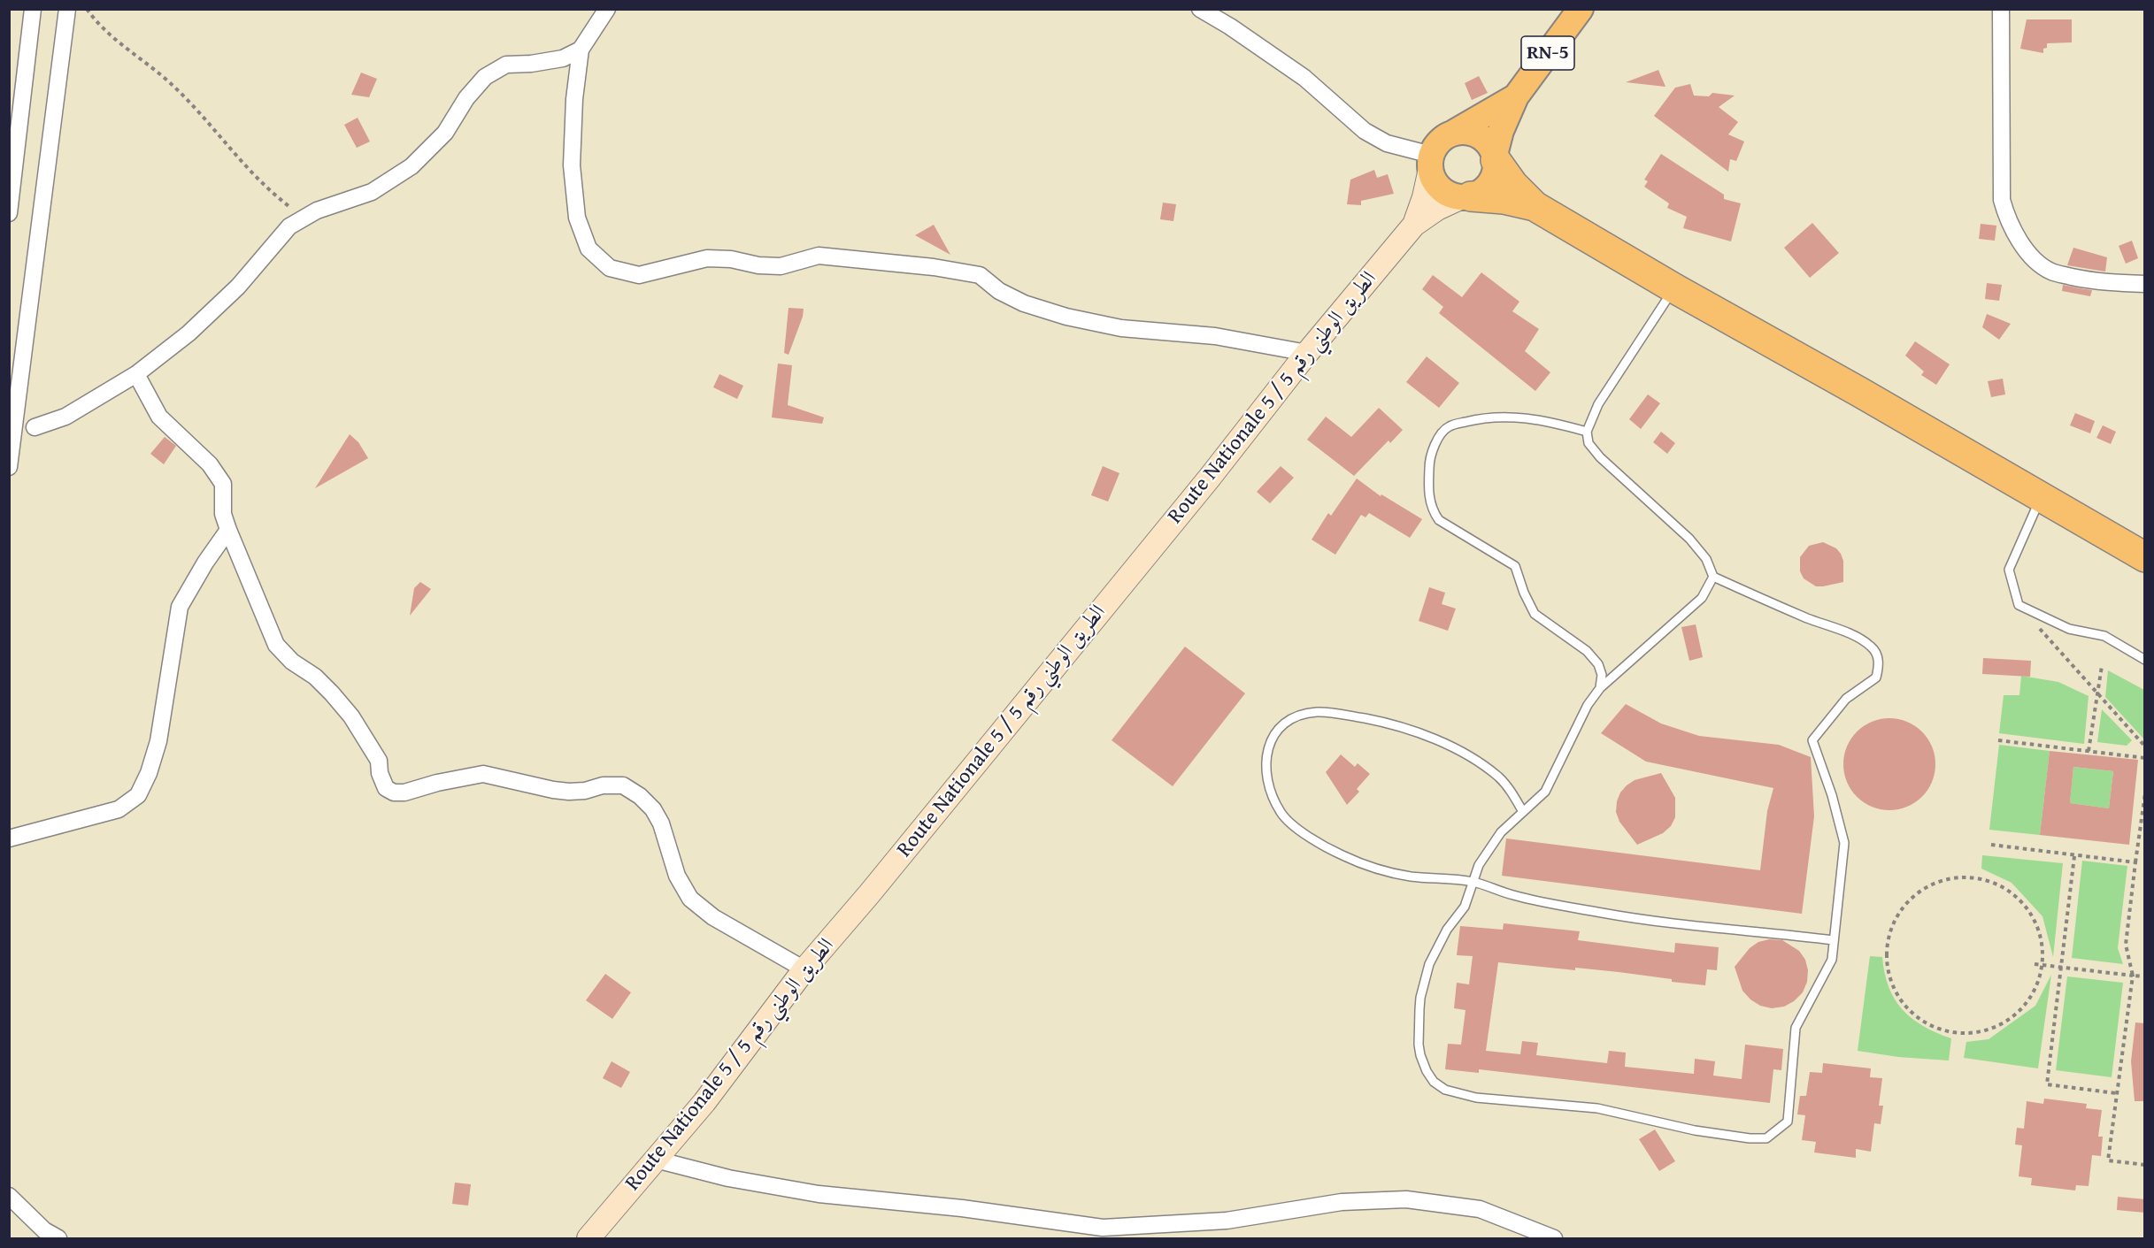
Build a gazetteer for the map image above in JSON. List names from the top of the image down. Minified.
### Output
{"streets":{"main road":["RN-5","Route Nationale 5 / الطريق الوطني رقم 5"]}}
